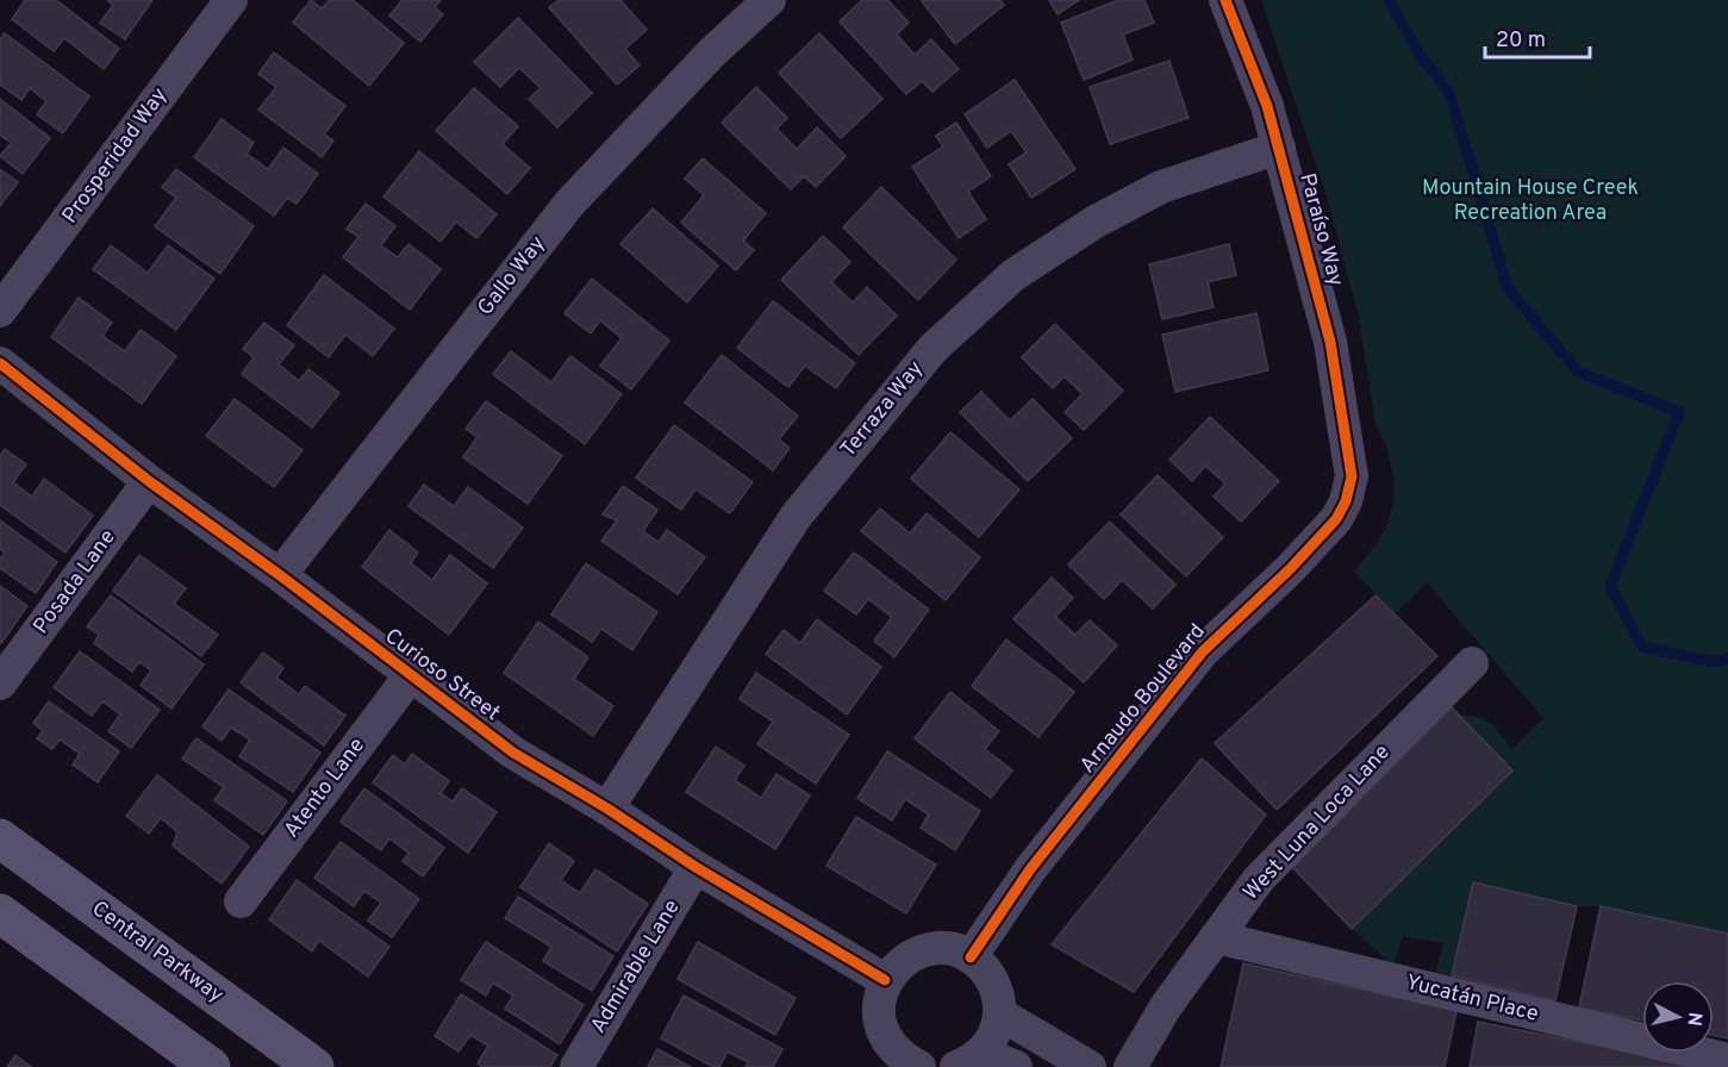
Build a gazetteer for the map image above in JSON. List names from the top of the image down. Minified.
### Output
{"streets":{"main road":["Central Parkway"],"street":["Prosperidad Way","Paraíso Way","Gallo Way","Terraza Way","Posada Lane","Curioso Street","Arnaudo Boulevard","Atento Lane","West Luna Loca Lane","Admirable Lane","Yucatán Place"]},"crossings":[["Paraíso Way","Terraza Way"],["Paraíso Way","Arnaudo Boulevard"],["Gallo Way","Curioso Street"],["Terraza Way","Curioso Street"],["Posada Lane","Curioso Street"],["Curioso Street","Atento Lane"],["Curioso Street","Admirable Lane"],["West Luna Loca Lane","Yucatán Place"]],"parks":["Mountain House Creek Recreation Area"],"scale_bar":"20 m","north":"right"}
